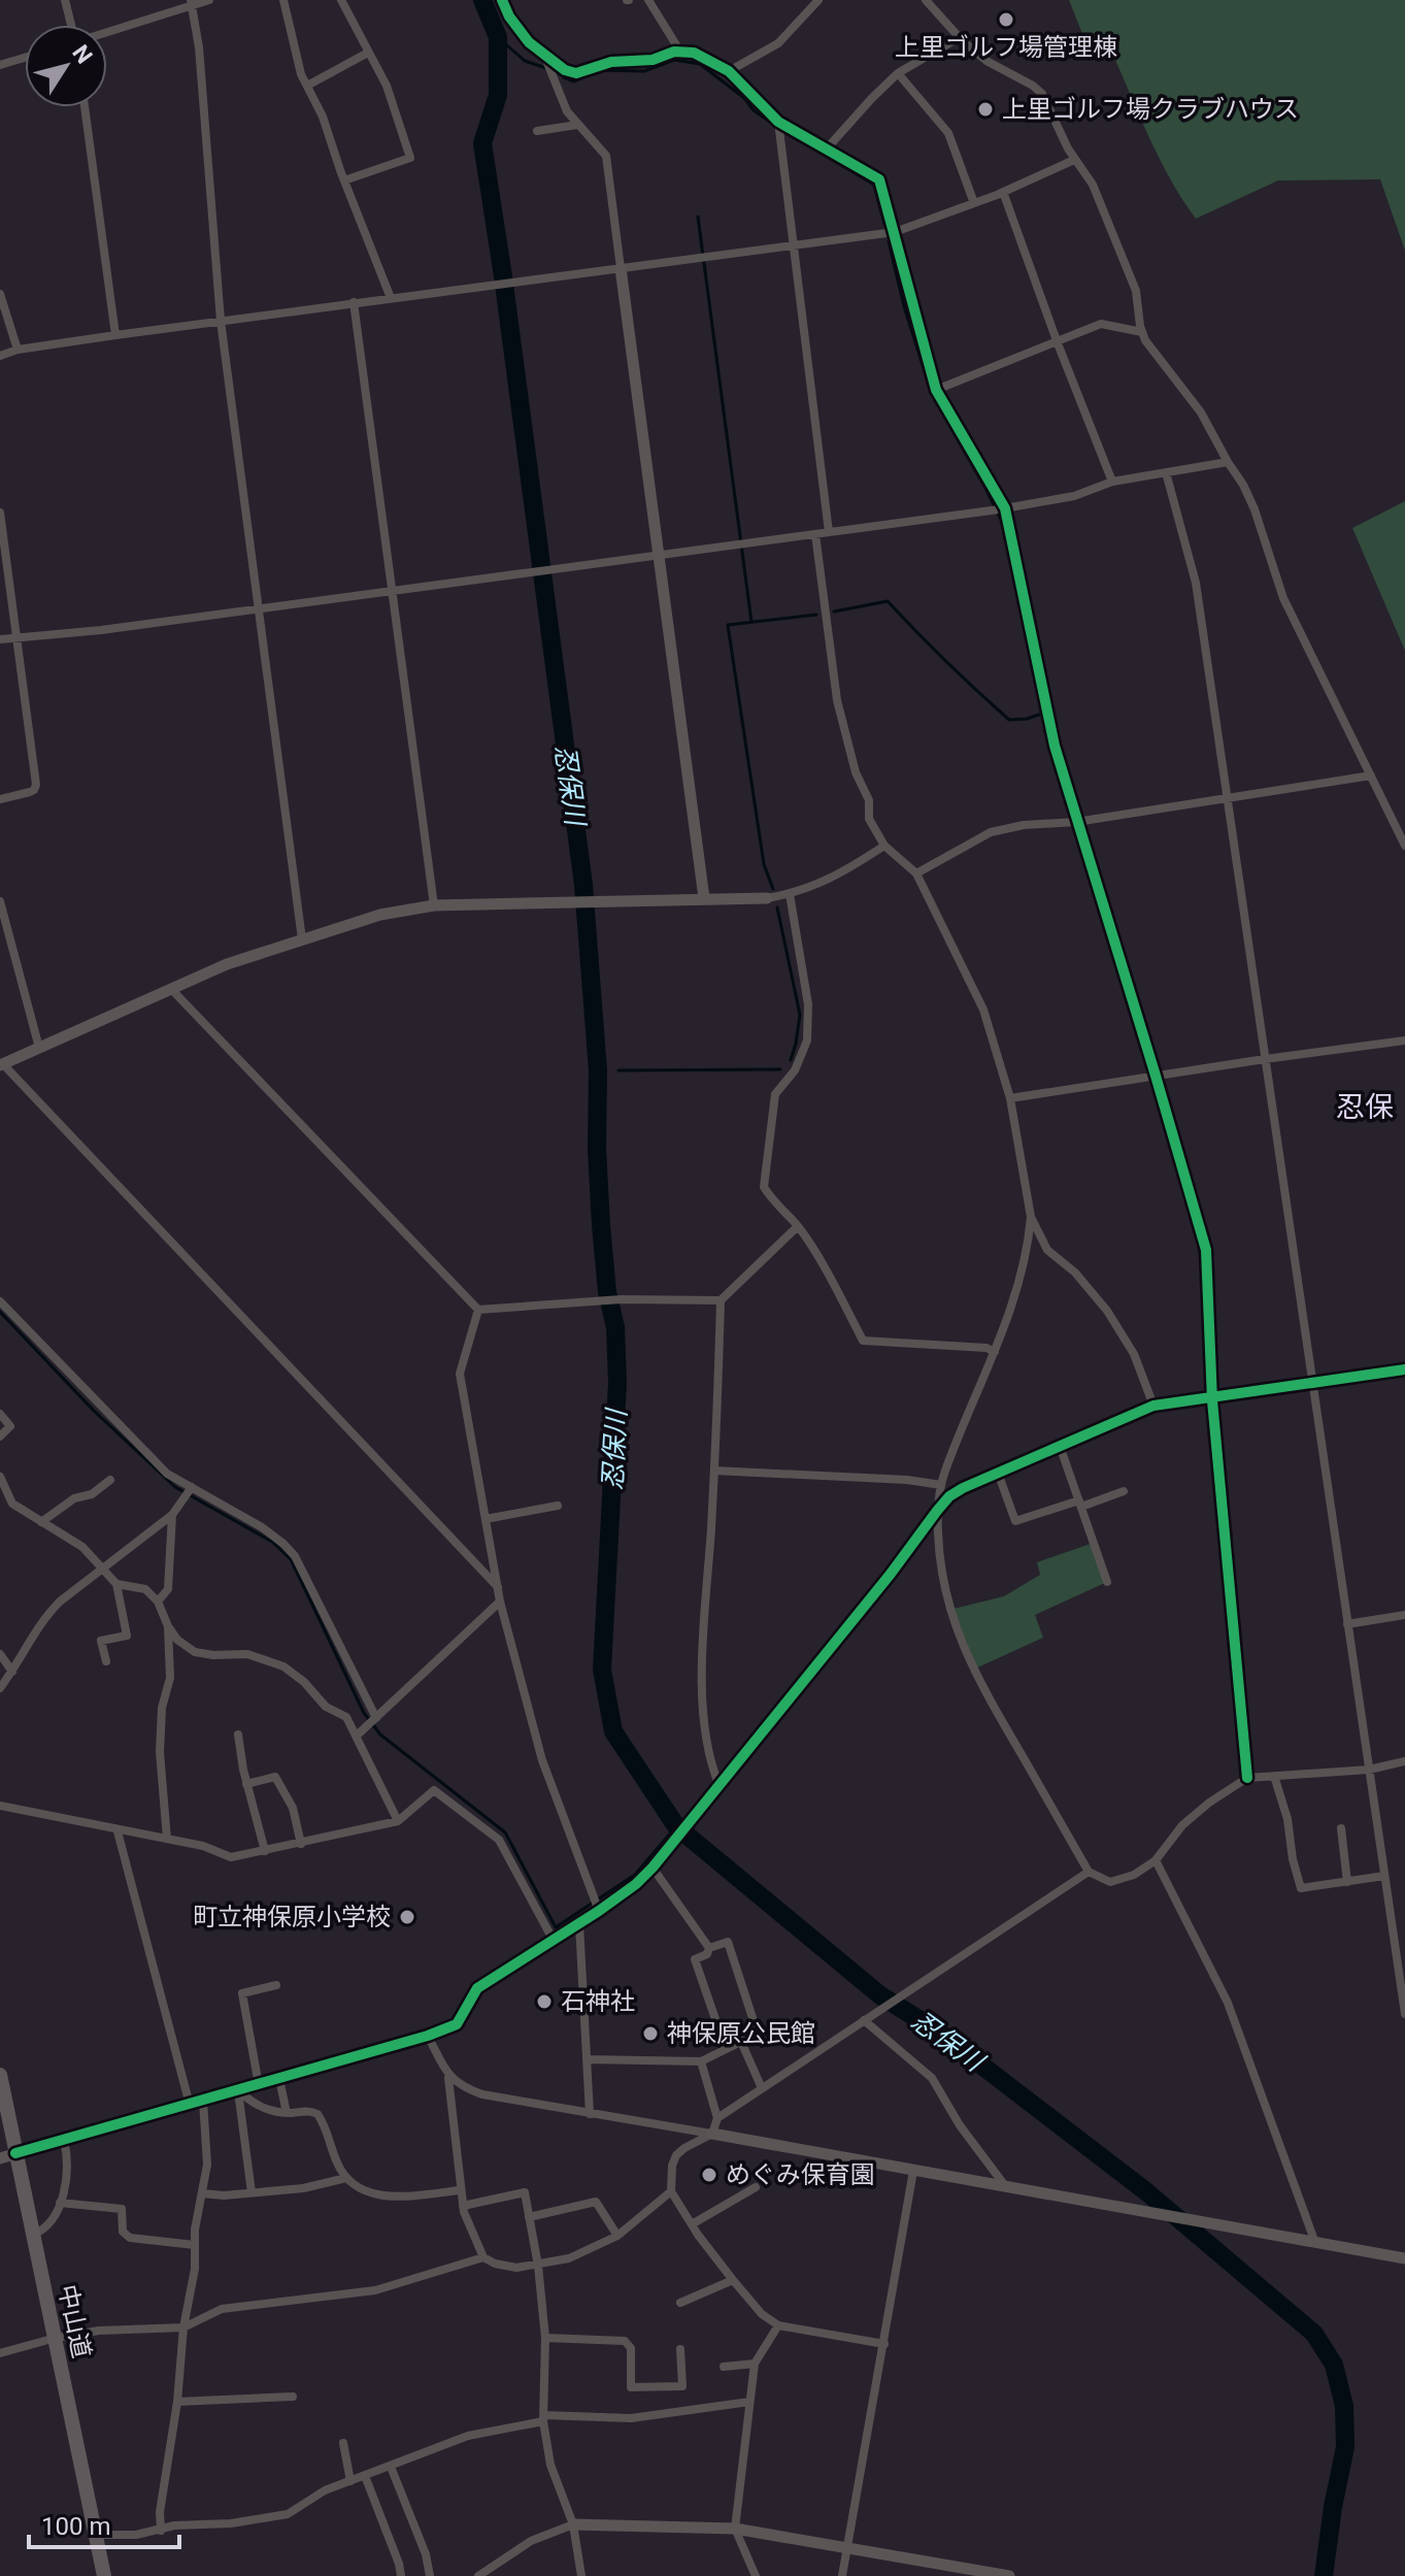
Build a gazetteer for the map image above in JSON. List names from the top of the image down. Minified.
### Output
{"streets":{"highway":["中山道"]},"districts":["忍保"],"water":["忍保川"],"places":["上里ゴルフ場管理棟","上里ゴルフ場クラブハウス","町立神保原小学校","石神社","神保原公民館","めぐみ保育園"],"scale_bar":"100 m","north":"top right"}
